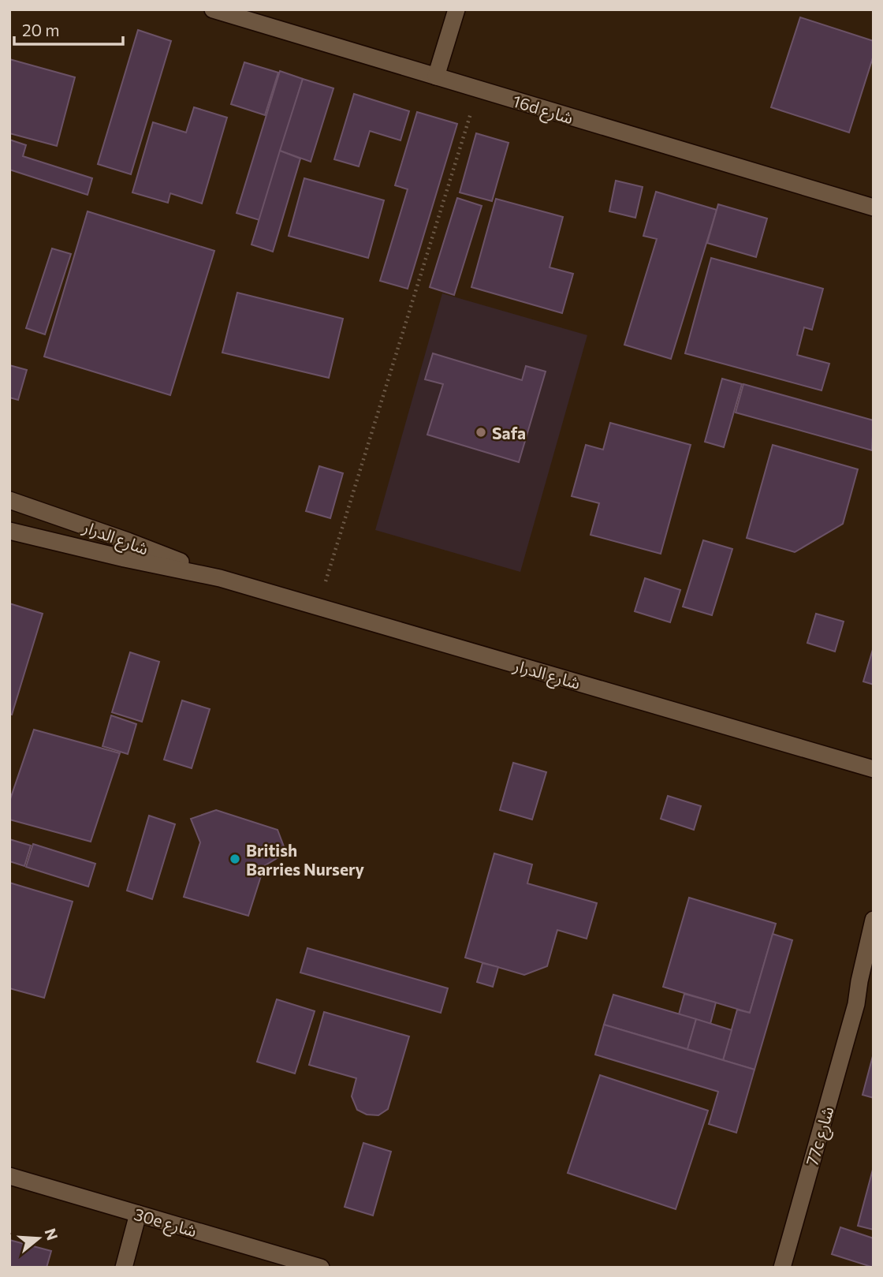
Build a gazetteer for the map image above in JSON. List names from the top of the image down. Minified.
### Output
{"streets":{"street":["16d شارع","شارع الدرار","77c شارع","30e شارع"]},"places":["Safa","British Barries Nursery"],"scale_bar":"20 m","north":"right"}
